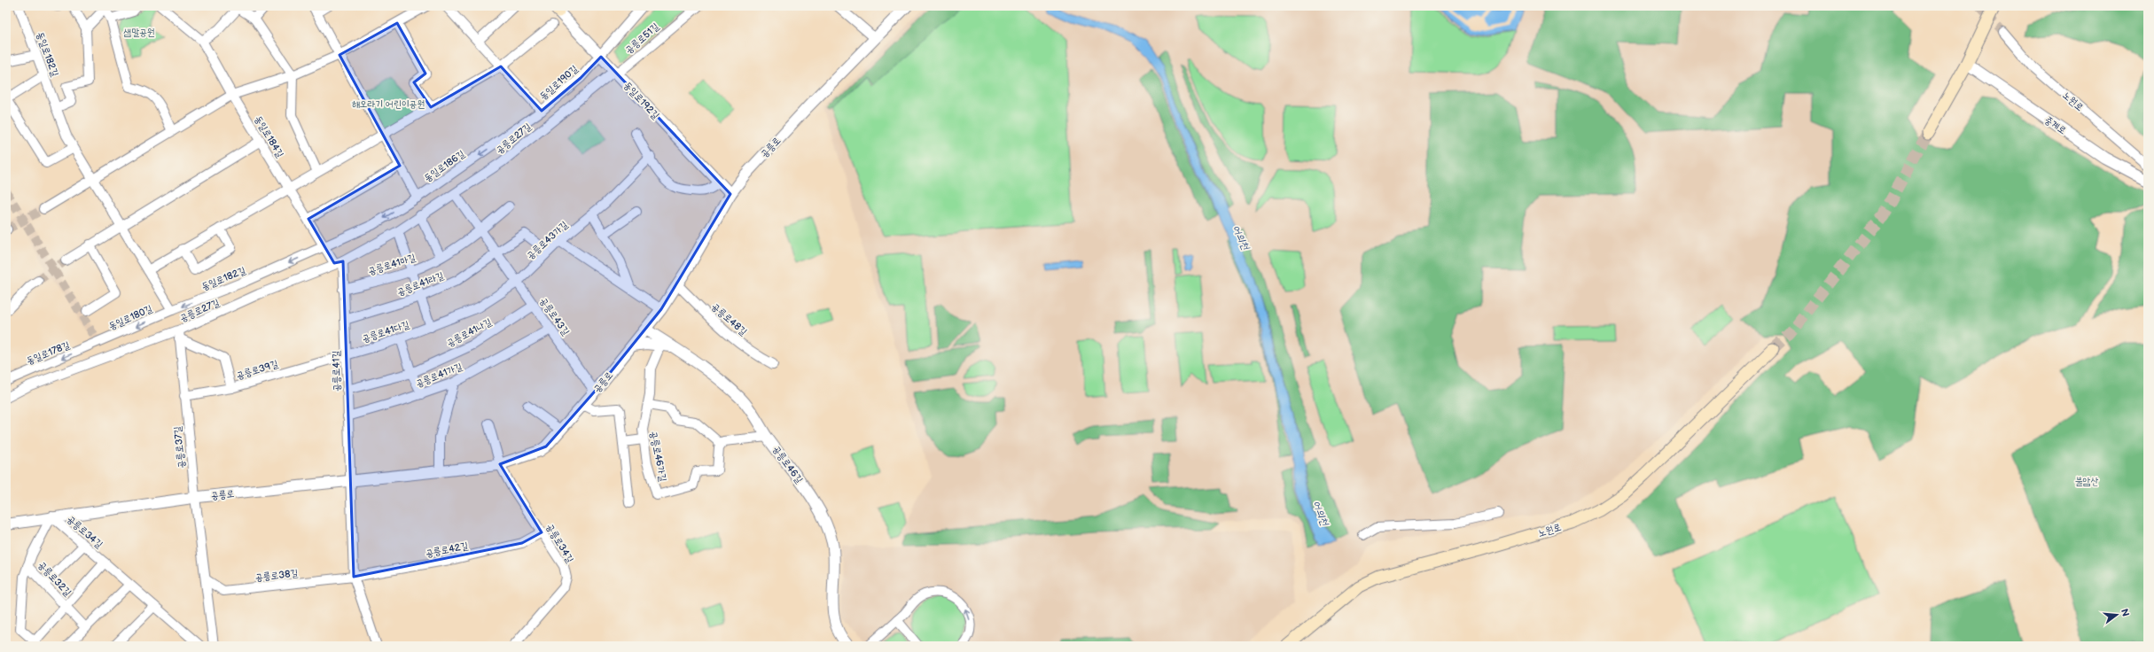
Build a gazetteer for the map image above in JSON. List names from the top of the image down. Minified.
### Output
{"streets":{"main road":["노원로"],"street":["공릉로51길","동일로182길","동일로190길","동일로192길","중계로","동일로184길","공릉로27길","공릉로","동일로186길","공릉로43가길","공릉로41마길","공릉로41라길","공릉로43길","동일로180길","공릉로48길","공릉로41다길","공릉로41나길","동일로178길","공릉로39길","공릉로41길","공릉로41가길","공릉로37길","공릉로46가길","공릉로46길","공릉로34길","공릉로42길","공릉로38길","공릉로32길"]},"crossings":[["공릉로51길","동일로192길"],["공릉로51길","공릉로27길"],["동일로182길","동일로184길"],["동일로182길","동일로180길"],["동일로190길","동일로192길"],["동일로190길","동일로186길"],["동일로192길","공릉로27길"],["동일로192길","공릉로"],["동일로184길","공릉로27길"],["동일로184길","공릉로41길"],["공릉로27길","공릉로43길"],["공릉로27길","공릉로39길"],["공릉로27길","공릉로41길"],["공릉로27길","공릉로37길"],["공릉로","공릉로43길"],["공릉로","공릉로48길"],["공릉로","공릉로41길"],["공릉로","공릉로37길"],["공릉로","공릉로46길"],["공릉로","공릉로34길"],["공릉로","공릉로32길"],["공릉로43가길","공릉로43길"],["공릉로43가길","공릉로41다길"],["공릉로41마길","공릉로43길"],["공릉로41마길","공릉로41길"],["공릉로41라길","공릉로43길"],["공릉로41라길","공릉로41길"],["공릉로43길","공릉로41다길"],["공릉로43길","공릉로41나길"],["공릉로43길","공릉로41가길"],["동일로180길","동일로178길"],["공릉로41다길","공릉로39길"],["공릉로41다길","공릉로41길"],["공릉로41나길","공릉로41길"],["공릉로39길","공릉로41길"],["공릉로39길","공릉로37길"],["공릉로41길","공릉로41가길"],["공릉로46가길","공릉로46길"],["공릉로34길","공릉로42길"],["공릉로34길","공릉로32길"],["공릉로42길","공릉로38길"]],"one_way":["동일로180길"],"water":["어의천"],"parks":["샘말공원","해오라기 어린이공원","불암산"],"north":"right"}
